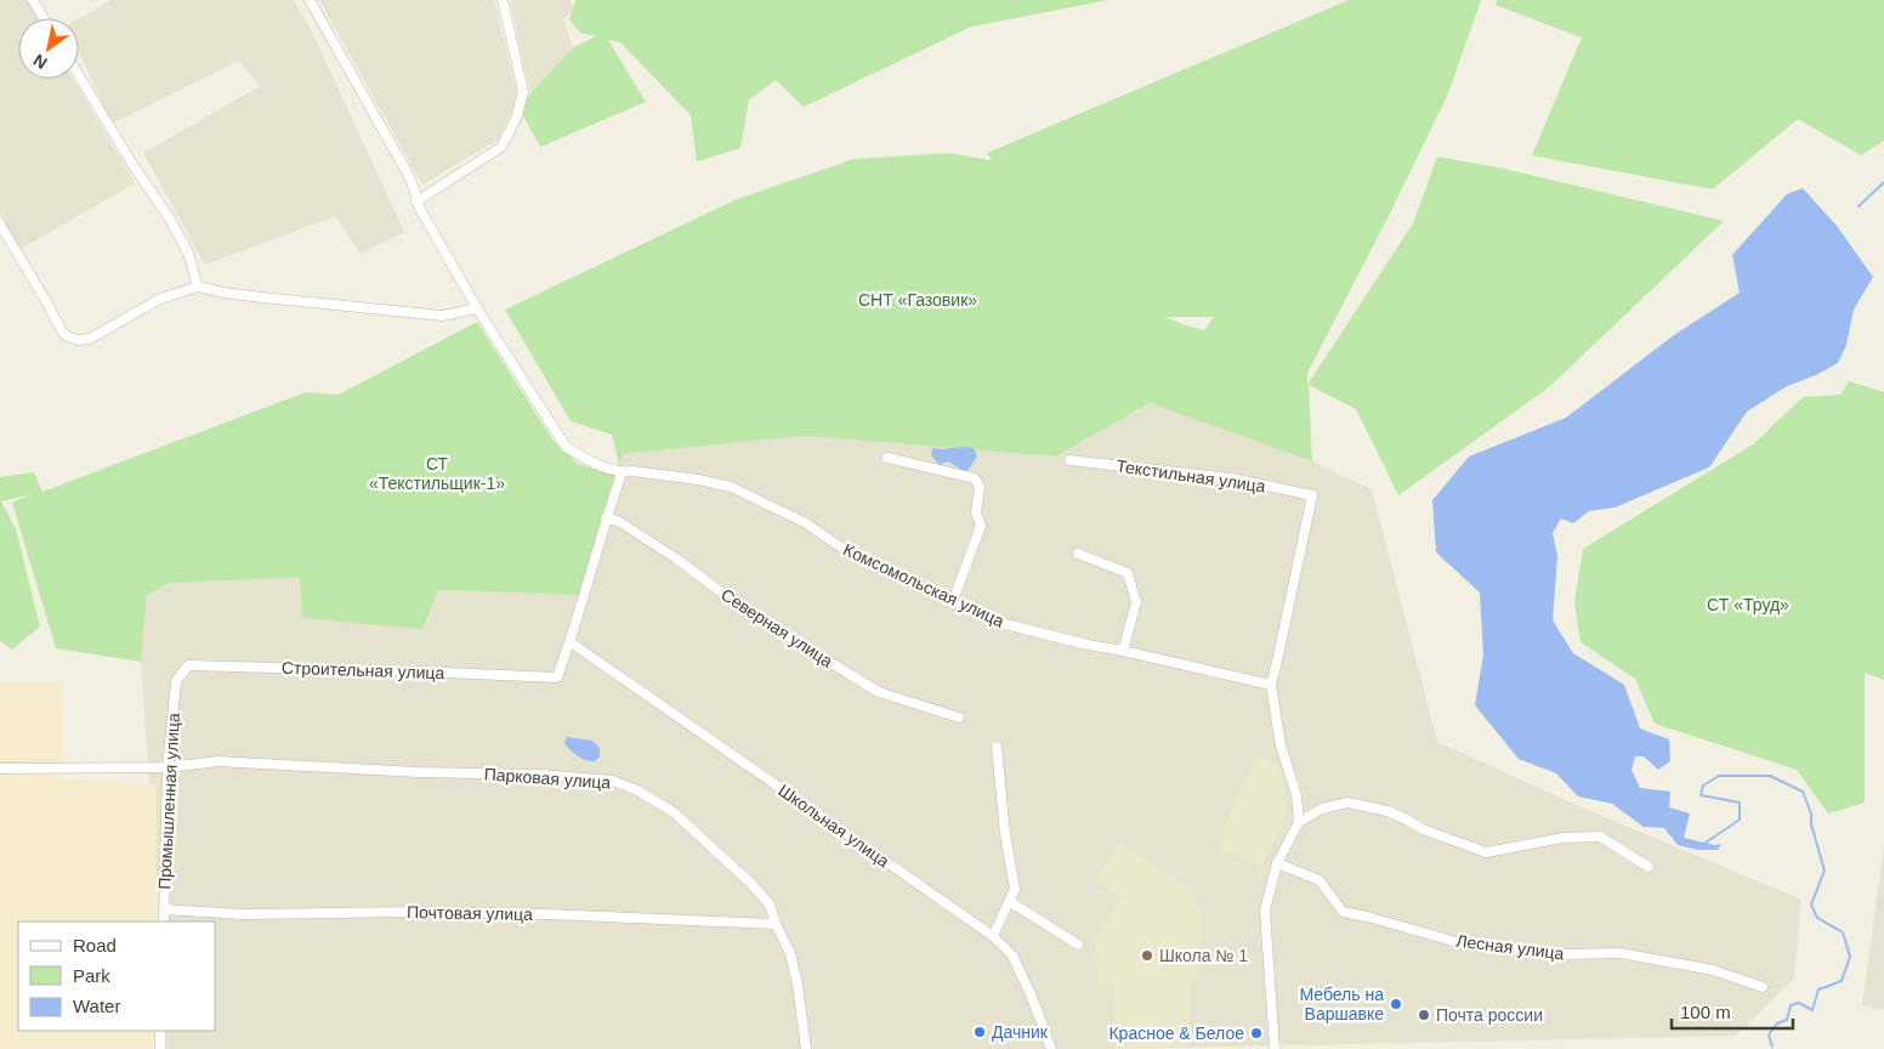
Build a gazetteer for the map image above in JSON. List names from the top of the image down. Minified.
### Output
{"streets":{"street":["Текстильная улица","Комсомольская улица","Северная улица","Строительная улица","Парковая улица","Промышленная улица","Школьная улица","Почтовая улица","Лесная улица"]},"crossings":[["Текстильная улица","Комсомольская улица"],["Строительная улица","Промышленная улица"],["Строительная улица","Школьная улица"],["Парковая улица","Промышленная улица"],["Парковая улица","Почтовая улица"],["Промышленная улица","Почтовая улица"]],"parks":["СНТ «Газовик»","СТ «Текстильщик-1»","СТ «Труд»"],"places":["Школа № 1","Мебель на Варшавке","Почта россии","Дачник","Красное & Белое"],"legend":["Road","Park","Water"],"scale_bar":"100 m","north":"bottom left"}
